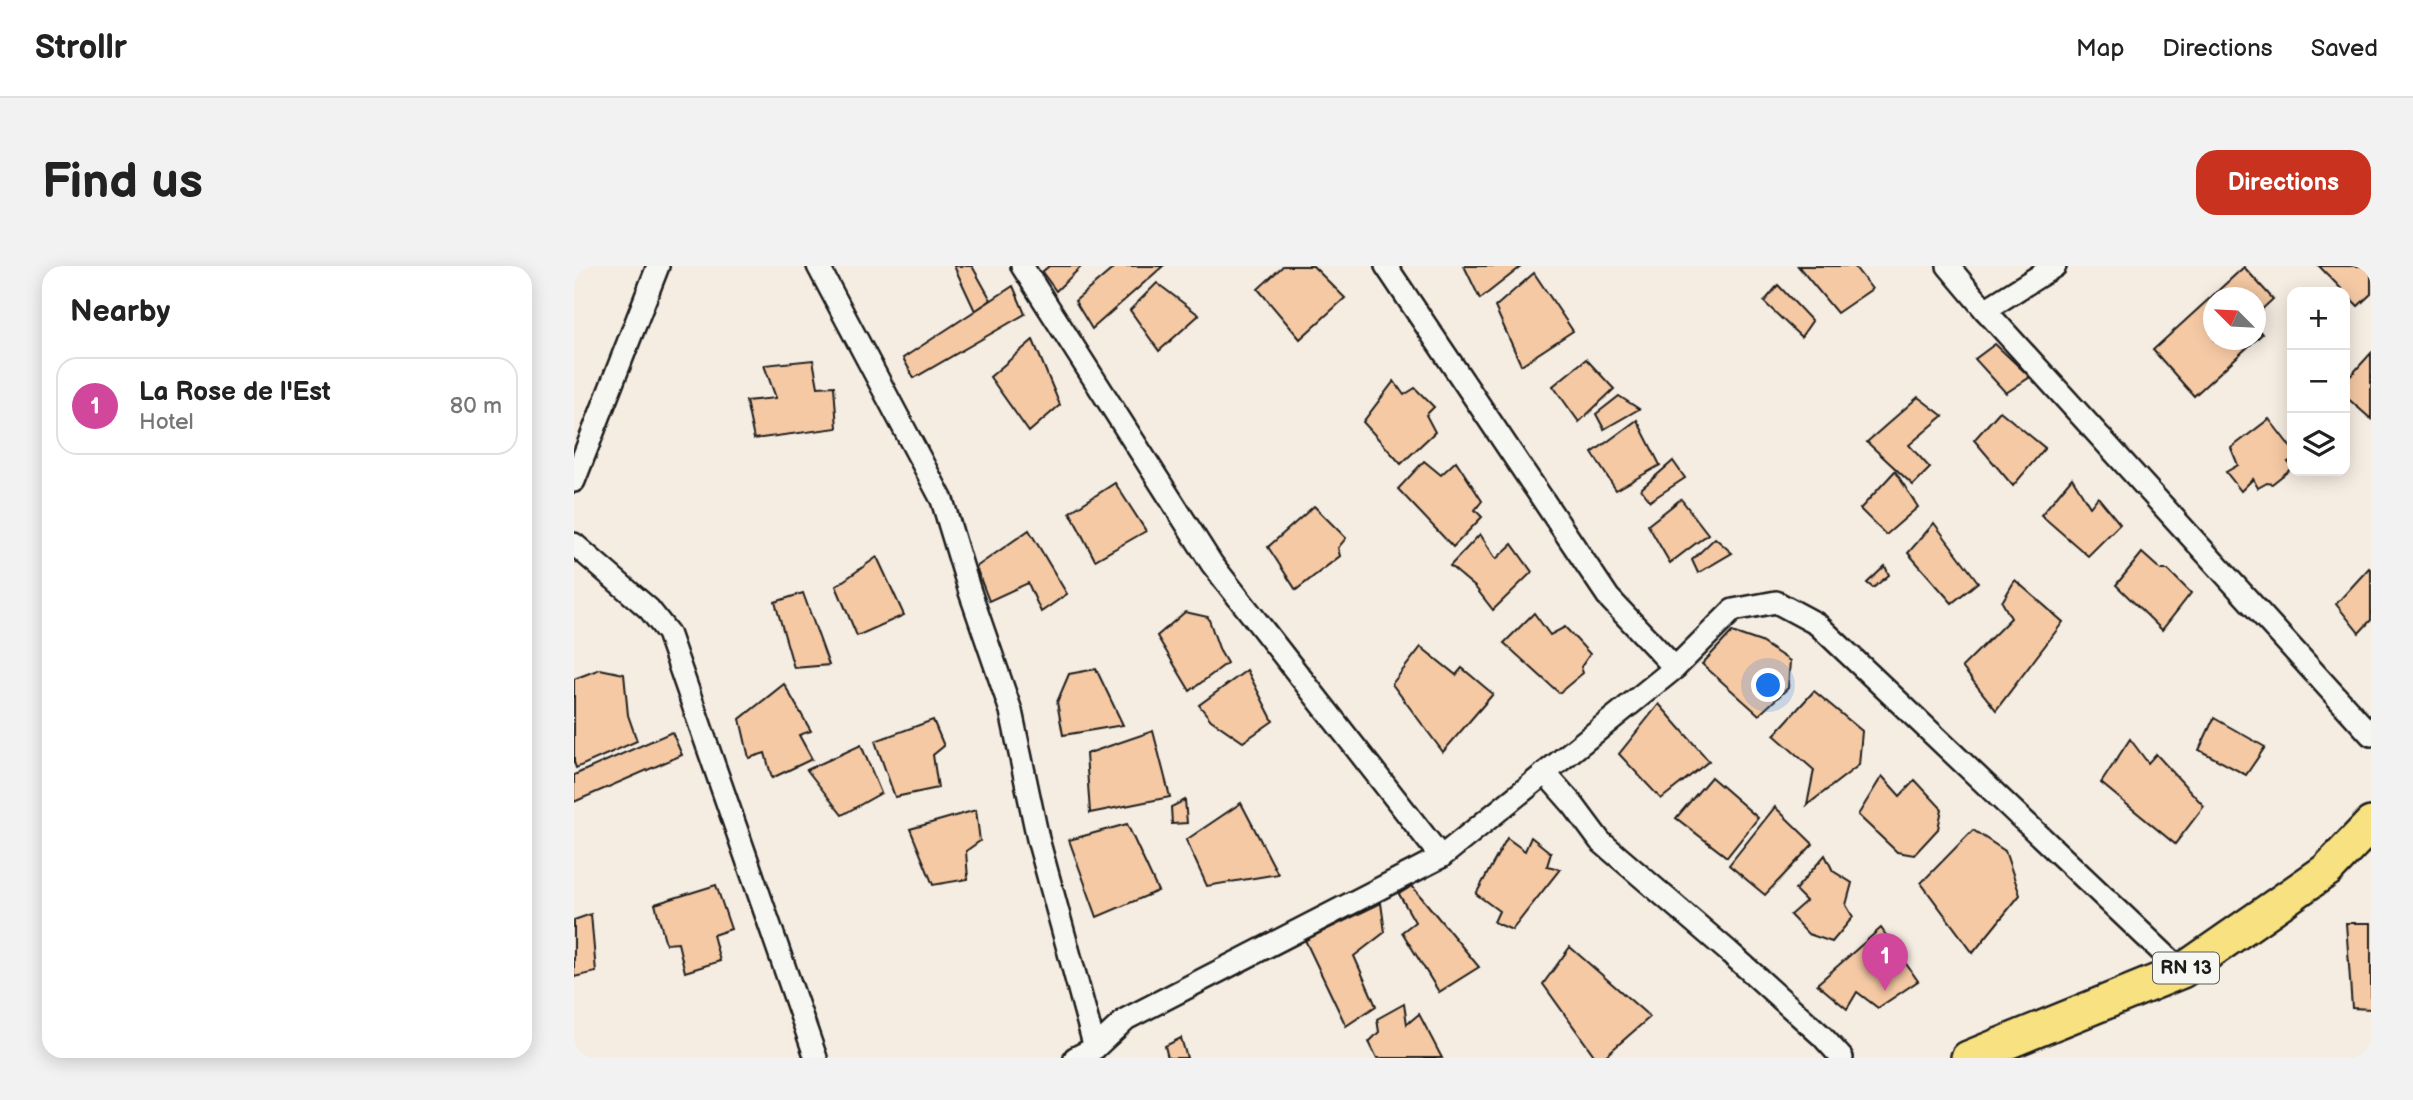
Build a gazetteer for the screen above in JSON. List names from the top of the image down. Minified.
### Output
{"streets":{"main road":["RN 13"]},"north":"top left","page":{"header":"Strollr","nav":["Map","Directions","Saved"],"buttons":"Directions","title":"Find us","heading":"Nearby","map_buttons":["+","−"],"list":[{"mark":"1","name":"La Rose de l'Est","note":"Hotel","value":"80 m"}],"pins":"1"}}
